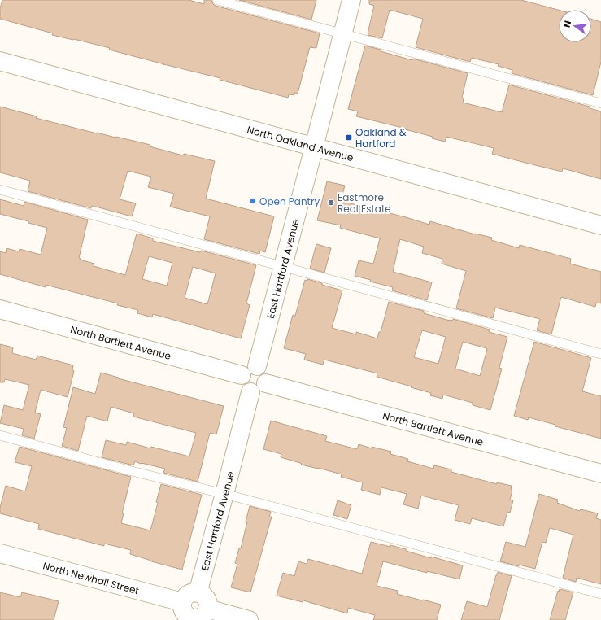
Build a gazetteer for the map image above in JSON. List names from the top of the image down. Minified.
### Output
{"streets":{"street":["North Oakland Avenue","East Hartford Avenue","North Bartlett Avenue","North Newhall Street"]},"crossings":[["North Oakland Avenue","East Hartford Avenue"],["East Hartford Avenue","North Bartlett Avenue"],["East Hartford Avenue","North Newhall Street"]],"places":{"transit":["Oakland & Hartford"],"other":["Open Pantry","Eastmore Real Estate"]},"north":"left"}
